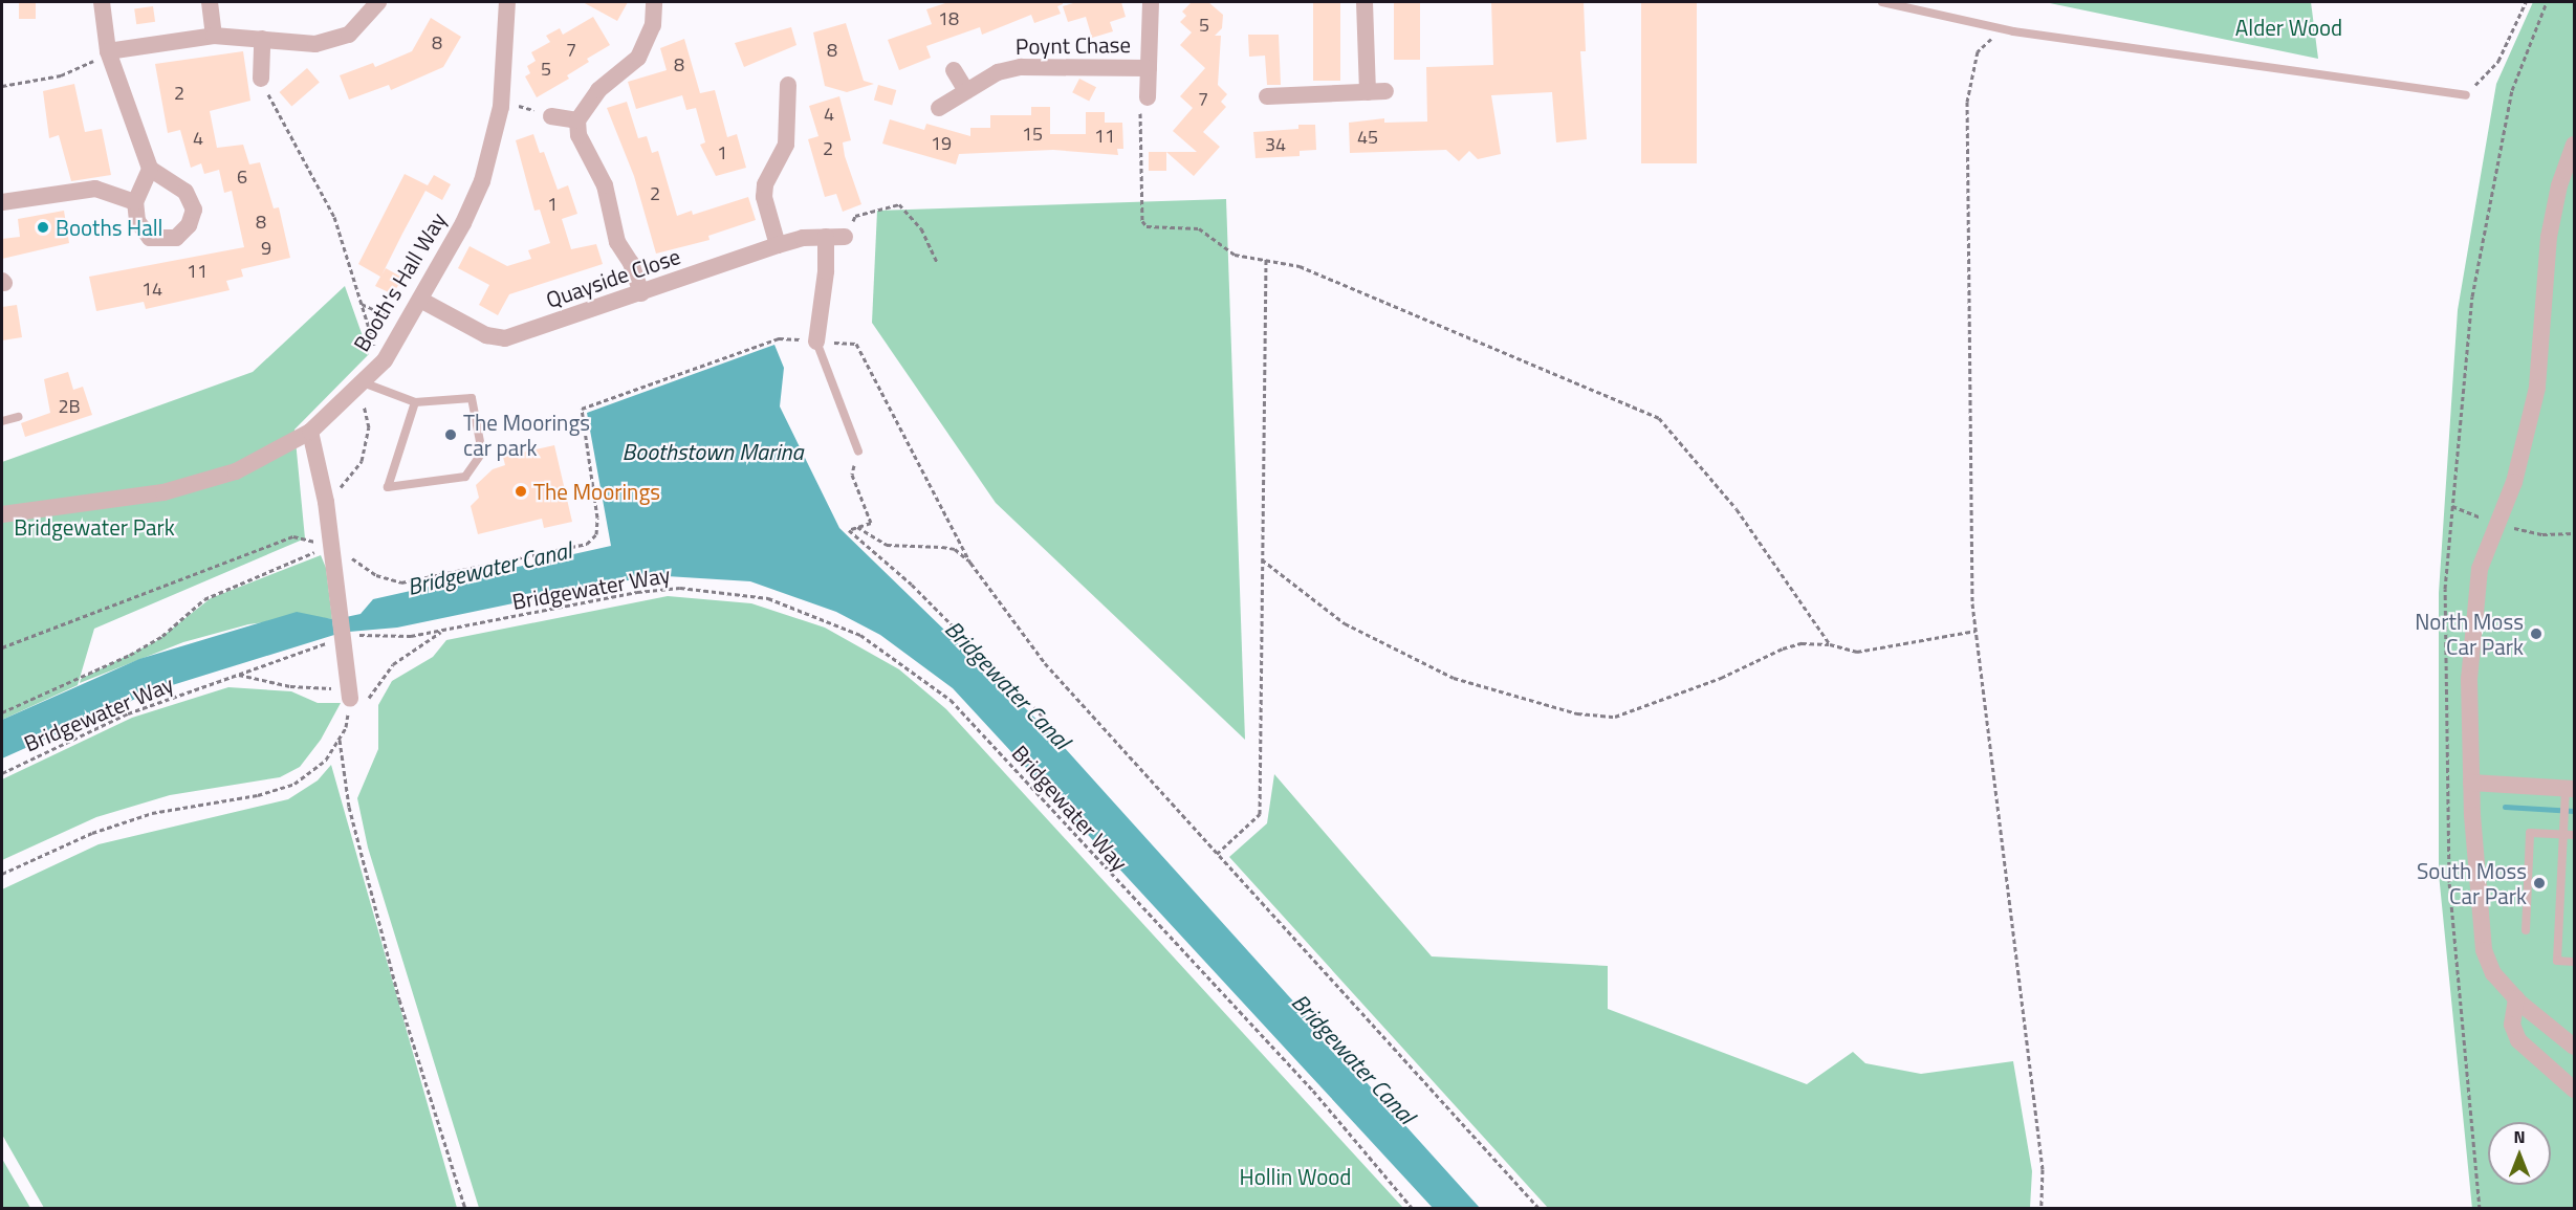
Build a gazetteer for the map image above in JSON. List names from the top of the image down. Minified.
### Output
{"streets":{"street":["Poynt Chase","Quayside Close","Booth's Hall Way"],"path":["Bridgewater Way"]},"crossings":[["Quayside Close","Booth's Hall Way"]],"water":["Boothstown Marina","Bridgewater Canal"],"parks":["Alder Wood","Bridgewater Park","Hollin Wood"],"places":["Booths Hall","The Moorings car park","The Moorings","North Moss Car Park","South Moss Car Park"],"house_numbers":["18","5","8","7","8","8","5","2","7","4","15","11","45","4","19","34","2","1","6","2","1","8","9","11","14","2B"],"north":"top"}
